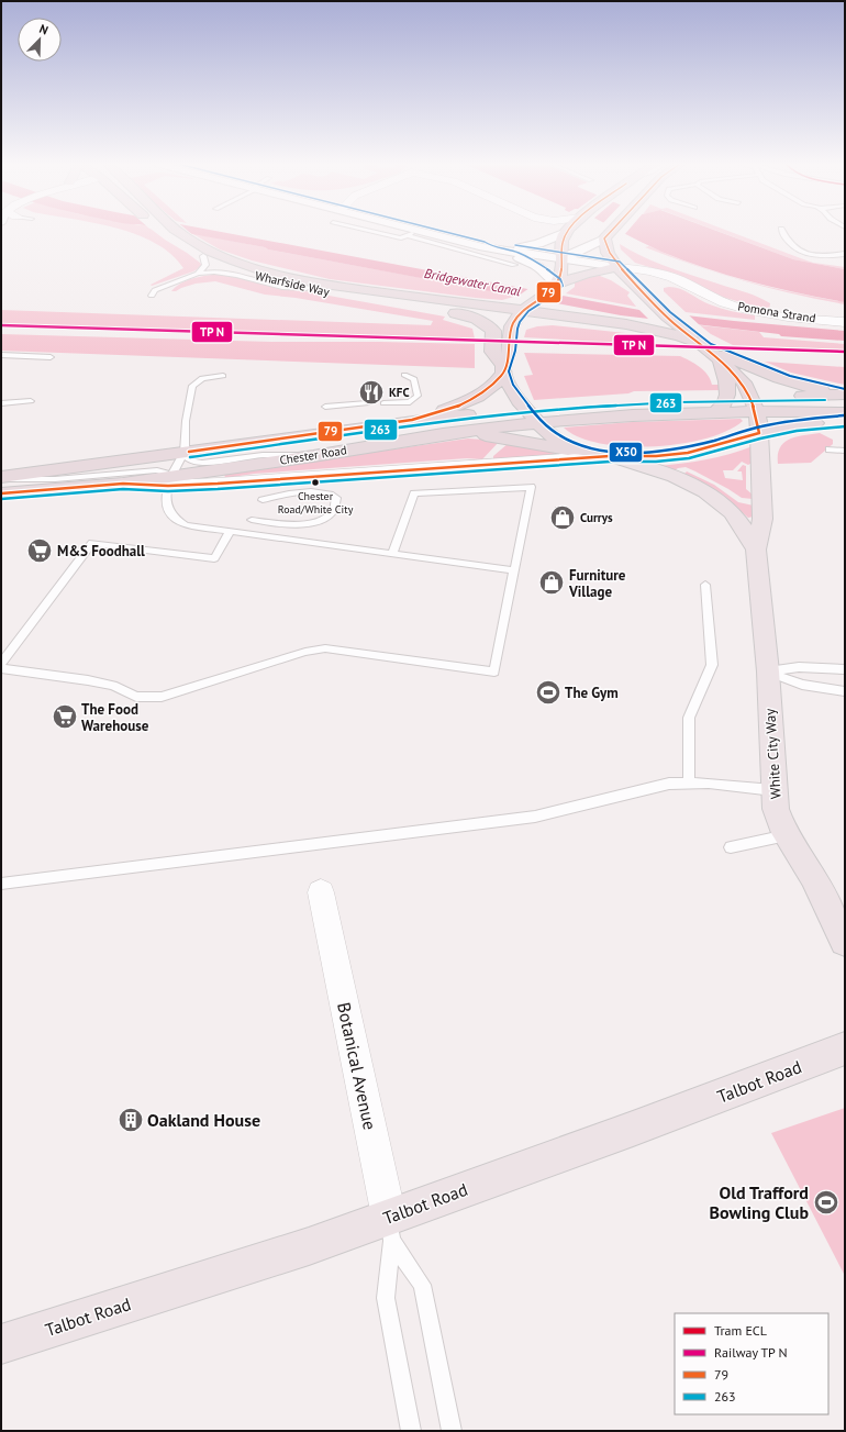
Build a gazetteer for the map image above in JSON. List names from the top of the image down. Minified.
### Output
{"streets":{"highway":["Wharfside Way","Chester Road"],"main road":["White City Way","Talbot Road"],"street":["Pomona Strand","Botanical Avenue"]},"crossings":[["Wharfside Way","Chester Road"],["Botanical Avenue","Talbot Road"]],"water":["Bridgewater Canal"],"places":{"restaurant":["KFC"],"other":["Chester Road/White City"],"shop":["Currys","Furniture Village"],"supermarket":["M&S Foodhall","The Food Warehouse"],"sports":["The Gym","Old Trafford Bowling Club"],"building":["Oakland House"]},"lines":["transit line 79","transit line X50","transit line 263"],"legend":["Tram ECL","Railway TP N","79","263"],"north":"top right"}
